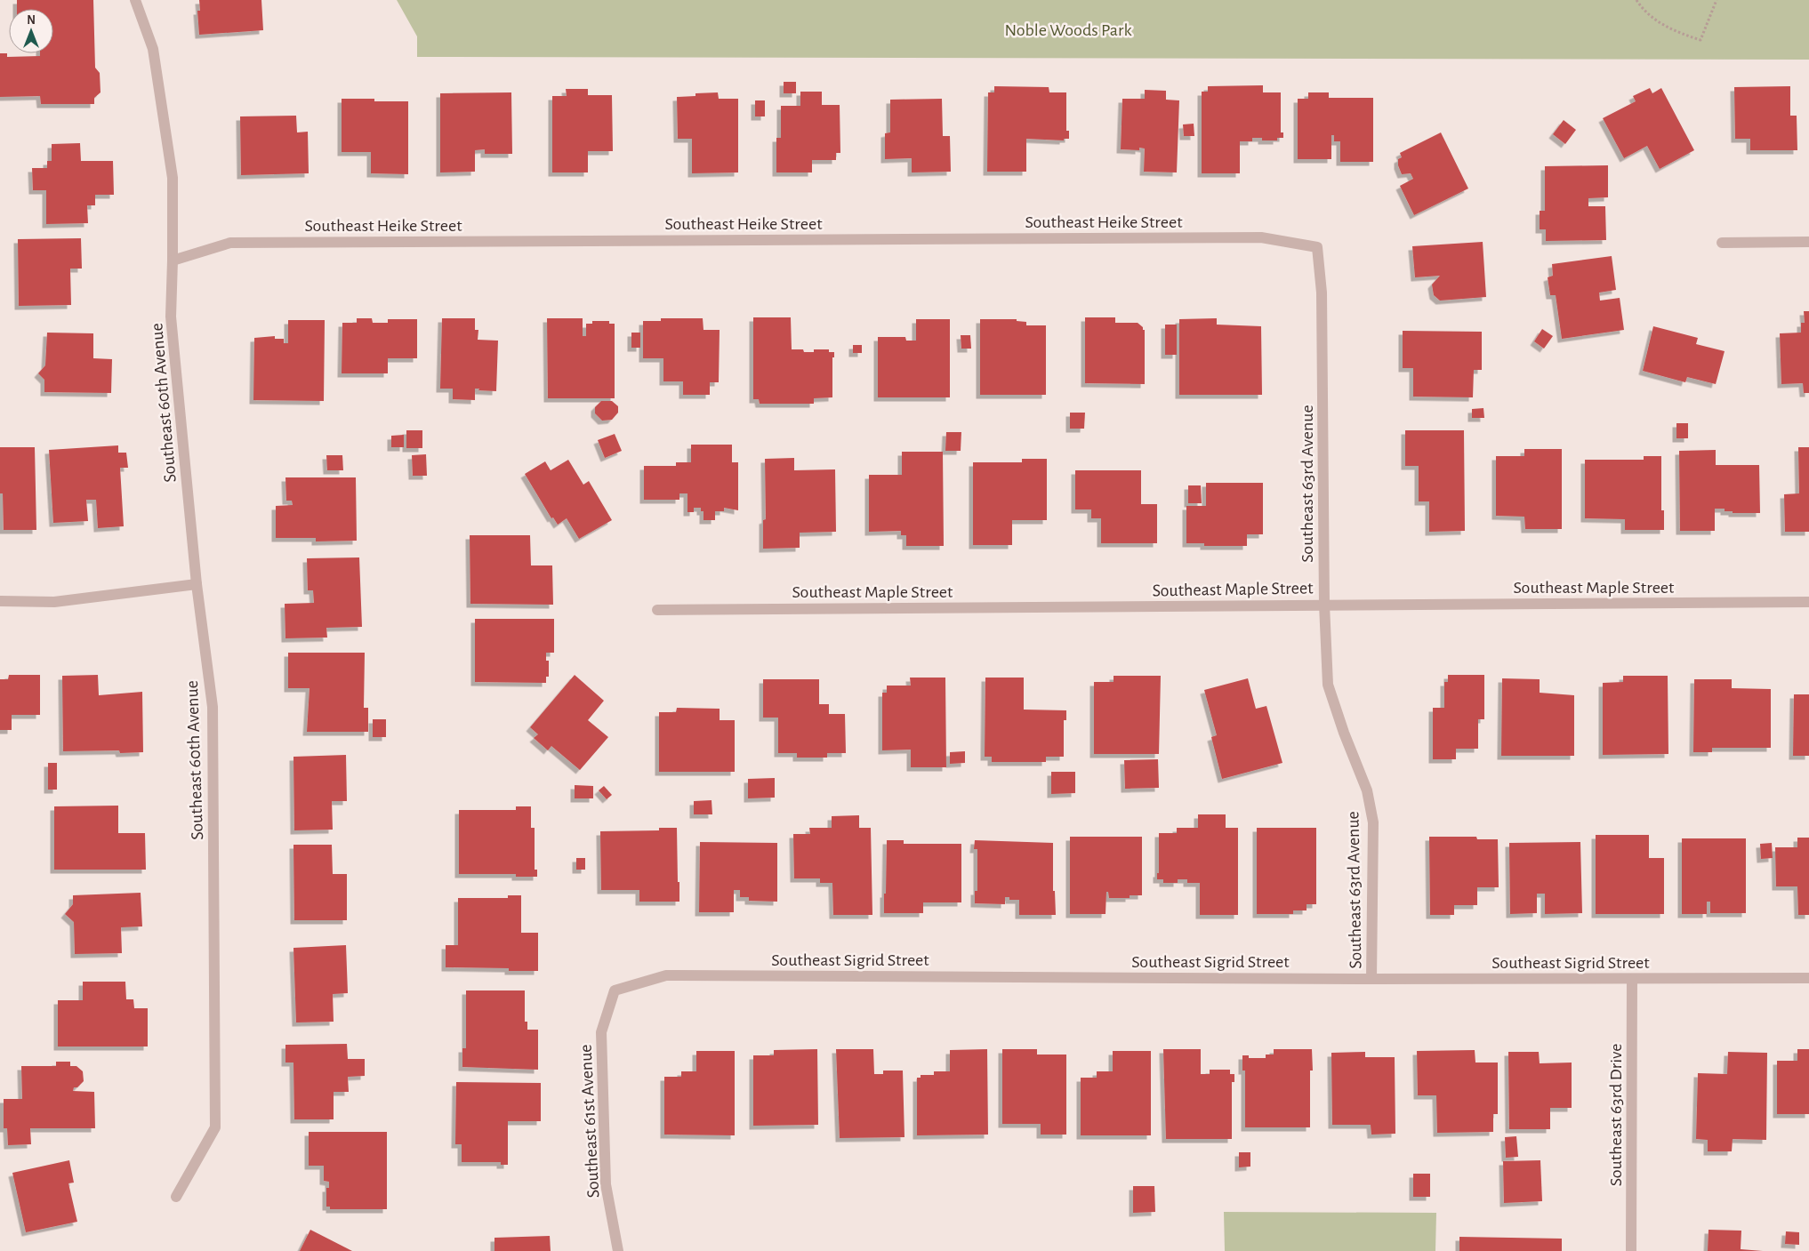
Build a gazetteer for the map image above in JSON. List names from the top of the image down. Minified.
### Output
{"streets":{"street":["Southeast Heike Street","Southeast 60th Avenue","Southeast 63rd Avenue","Southeast Maple Street","Southeast Sigrid Street","Southeast 63rd Drive","Southeast 61st Avenue"]},"crossings":[["Southeast Heike Street","Southeast 60th Avenue"],["Southeast Heike Street","Southeast 63rd Avenue"],["Southeast 63rd Avenue","Southeast Maple Street"],["Southeast 63rd Avenue","Southeast Sigrid Street"],["Southeast Sigrid Street","Southeast 63rd Drive"],["Southeast Sigrid Street","Southeast 61st Avenue"]],"parks":["Noble Woods Park"],"north":"top"}
